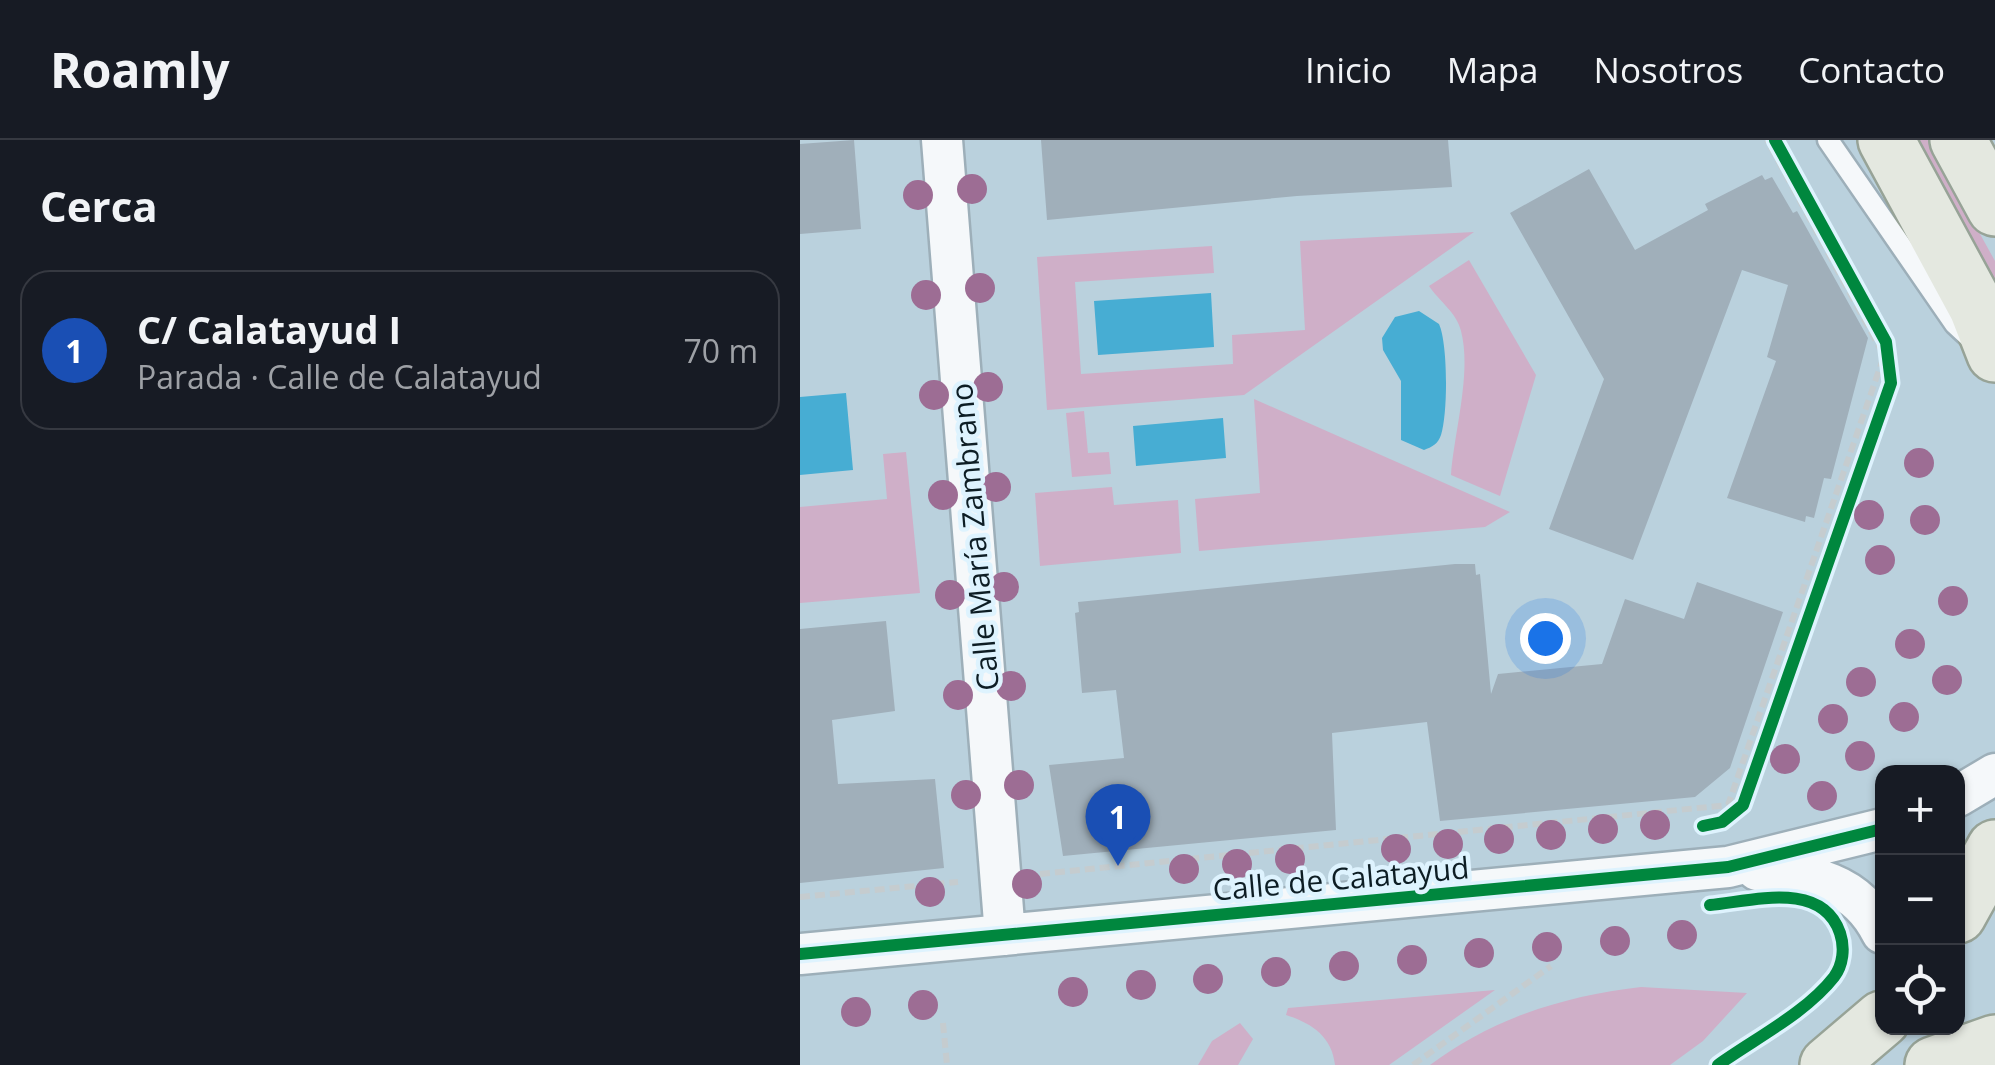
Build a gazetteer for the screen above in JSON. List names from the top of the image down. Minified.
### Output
{"streets":{"street":["Calle María Zambrano","Calle de Calatayud"]},"crossings":[["Calle María Zambrano","Calle de Calatayud"]],"page":{"header":"Roamly","nav":["Inicio","Mapa","Nosotros","Contacto"],"heading":"Cerca","list":[{"mark":"1","name":"C/ Calatayud I","note":"Parada · Calle de Calatayud","value":"70 m"}],"map_buttons":["+","−"],"pins":"1"}}
